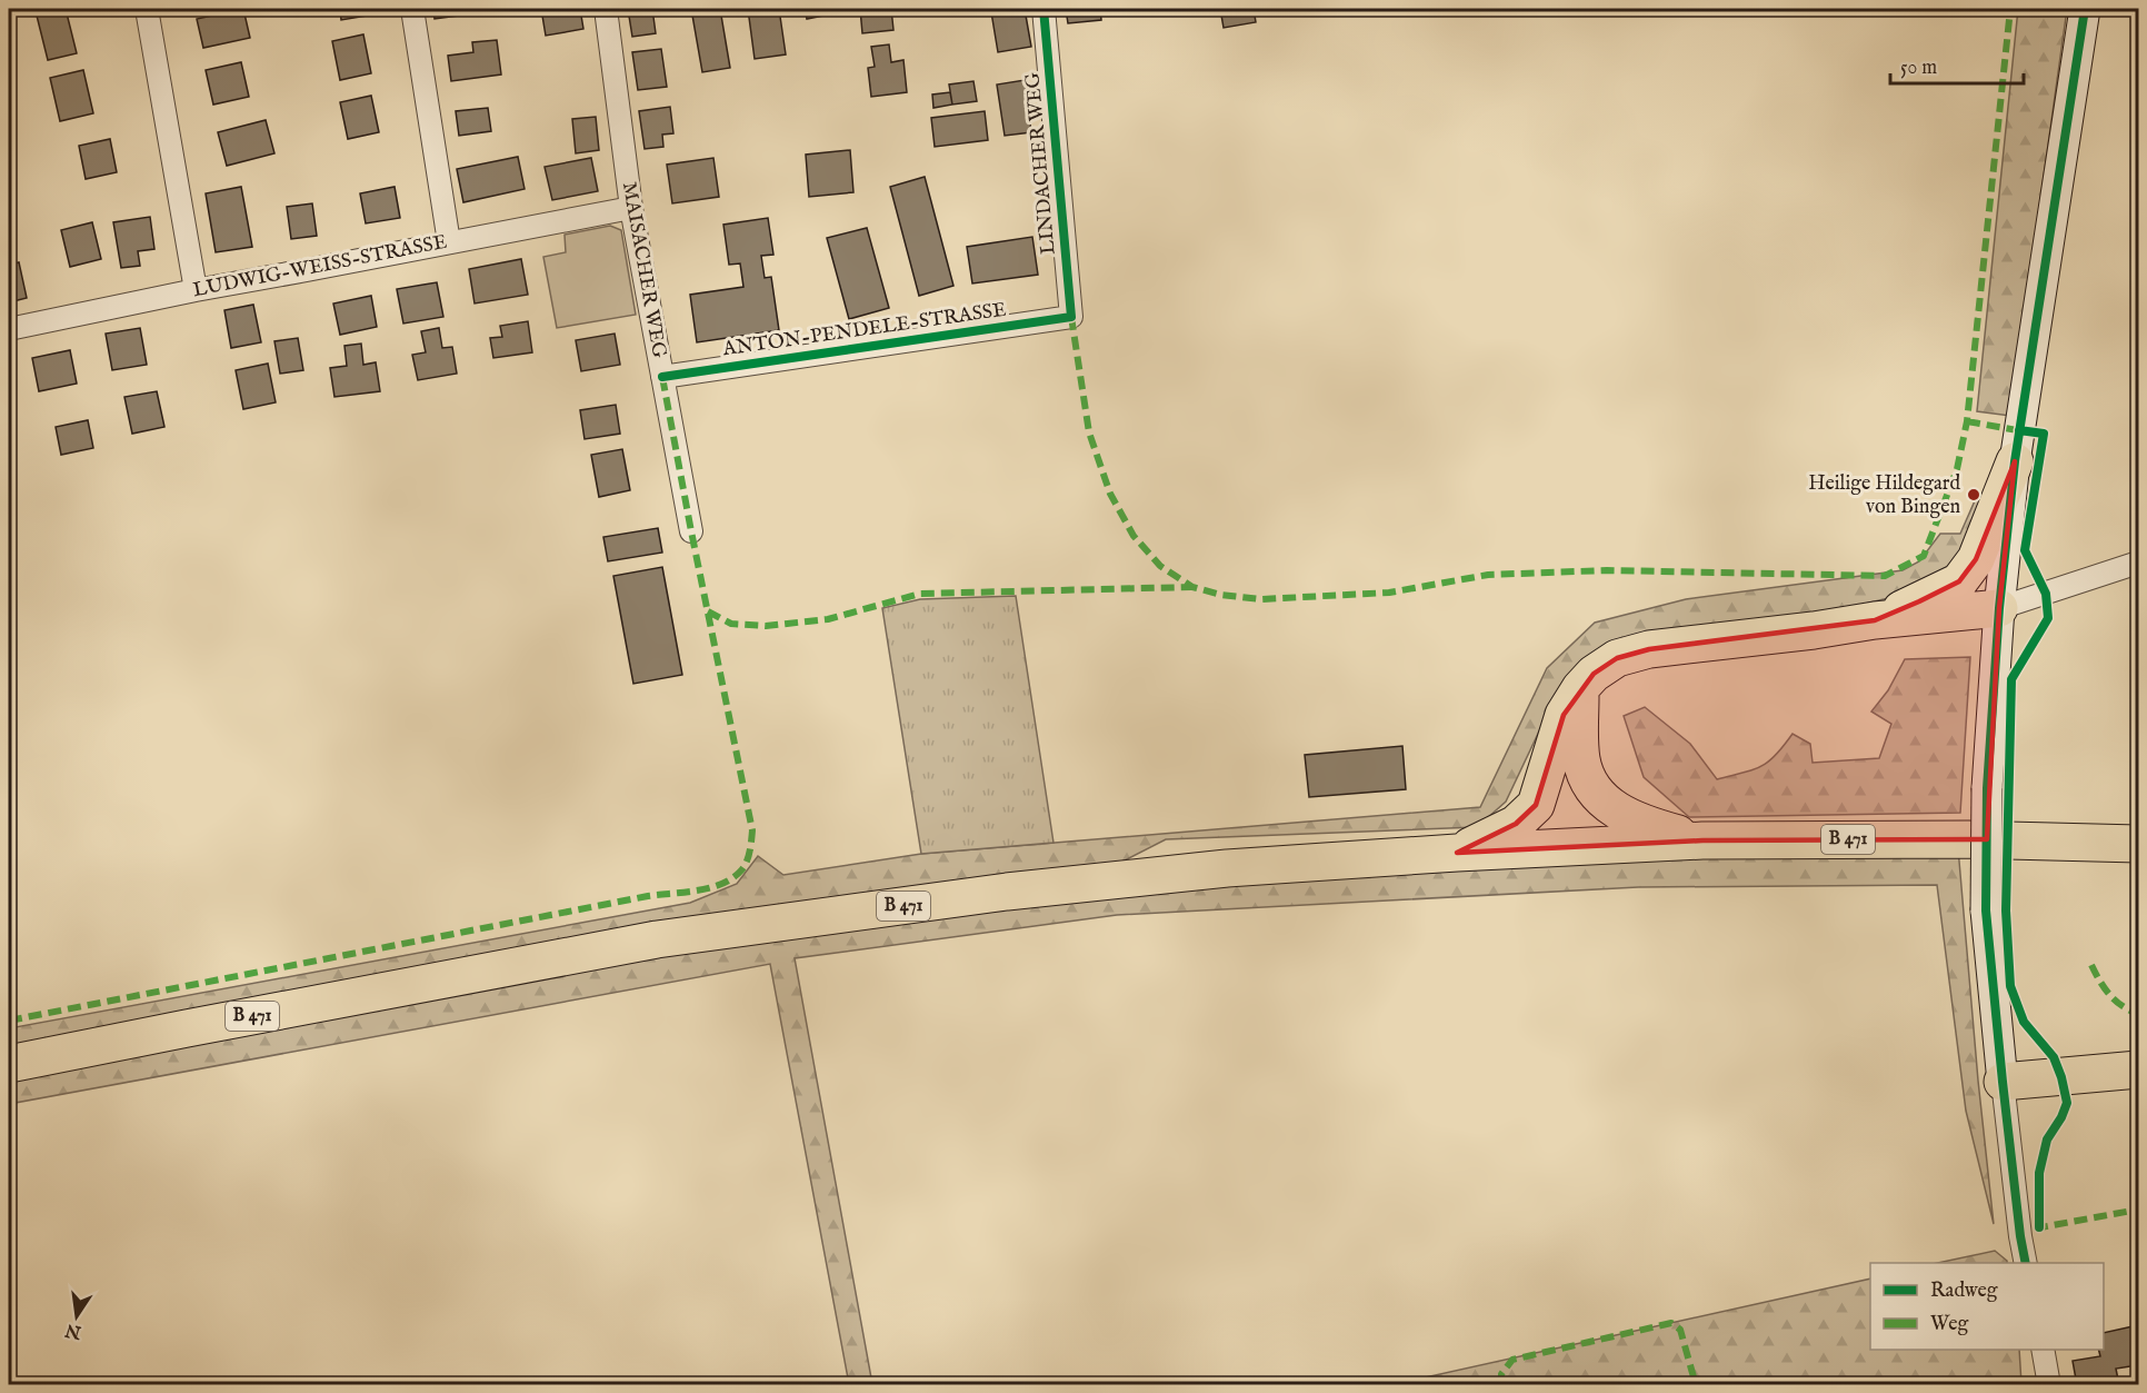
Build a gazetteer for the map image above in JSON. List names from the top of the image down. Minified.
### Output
{"streets":{"highway":["B 471"],"street":["LINDACHER WEG","LUDWIG-WEISS-STRASSE","MAISACHER WEG","ANTON-PENDELE-STRASSE"]},"crossings":[["LINDACHER WEG","ANTON-PENDELE-STRASSE"],["LUDWIG-WEISS-STRASSE","MAISACHER WEG"],["MAISACHER WEG","ANTON-PENDELE-STRASSE"]],"places":["Heilige Hildegard von Bingen"],"legend":["Radweg","Weg"],"scale_bar":"50 m","north":"bottom"}
